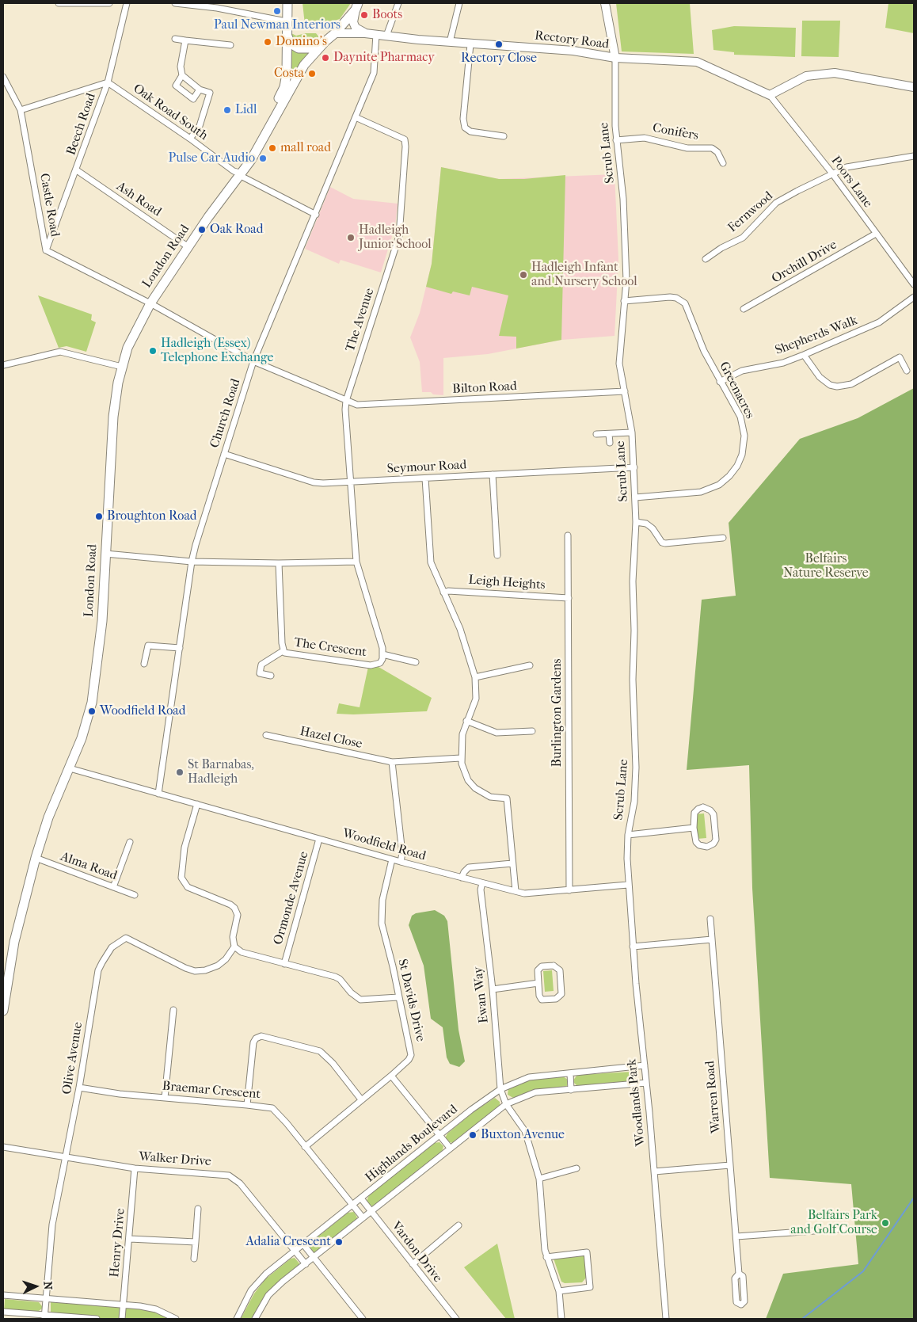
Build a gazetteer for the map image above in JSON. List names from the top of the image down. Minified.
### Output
{"streets":{"main road":["London Road"],"street":["Rectory Road","Oak Road South","Beech Road","Conifers","Scrub Lane","Poors Lane","Ash Road","Castle Road","Fernwood","Orchill Drive","The Avenue","Shepherds Walk","Bilton Road","Greenacres","Church Road","Seymour Road","Leigh Heights","The Crescent","Burlington Gardens","Hazel Close","Woodfield Road","Alma Road","Ormonde Avenue","Ewan Way","St Davids Drive","Olive Avenue","Braemar Crescent","Warren Road","Woodlands Park","Highlands Boulevard","Walker Drive","Henry Drive","Vardon Drive"]},"crossings":[["Rectory Road","Scrub Lane"],["Rectory Road","Poors Lane"],["Rectory Road","Church Road"],["Oak Road South","Beech Road"],["Oak Road South","London Road"],["Oak Road South","Church Road"],["Beech Road","Ash Road"],["Beech Road","Castle Road"],["Conifers","Scrub Lane"],["Scrub Lane","Bilton Road"],["Scrub Lane","Greenacres"],["Scrub Lane","Seymour Road"],["Scrub Lane","Woodfield Road"],["Scrub Lane","Woodlands Park"],["Poors Lane","Fernwood"],["Poors Lane","Orchill Drive"],["Ash Road","London Road"],["Castle Road","London Road"],["Castle Road","Bilton Road"],["Castle Road","Church Road"],["London Road","Woodfield Road"],["London Road","Alma Road"],["The Avenue","Bilton Road"],["The Avenue","Church Road"],["The Avenue","Seymour Road"],["The Avenue","The Crescent"],["Shepherds Walk","Greenacres"],["Bilton Road","Church Road"],["Church Road","Seymour Road"],["Church Road","Woodfield Road"],["Leigh Heights","Burlington Gardens"],["Burlington Gardens","Woodfield Road"],["Woodfield Road","Ormonde Avenue"],["Woodfield Road","Ewan Way"],["Woodfield Road","St Davids Drive"],["Woodfield Road","Woodlands Park"],["Ewan Way","Highlands Boulevard"],["St Davids Drive","Braemar Crescent"],["Olive Avenue","Braemar Crescent"],["Olive Avenue","Walker Drive"],["Braemar Crescent","Highlands Boulevard"],["Woodlands Park","Highlands Boulevard"],["Highlands Boulevard","Walker Drive"],["Highlands Boulevard","Vardon Drive"],["Walker Drive","Henry Drive"]],"parks":["Belfairs Nature Reserve"],"places":["Paul Newman Interiors","Boots","Domino's","Rectory Close","Daynite Pharmacy","Costa","Lidl","mall road","Pulse Car Audio","Oak Road","Hadleigh Junior School","Hadleigh Infant and Nursery School","Hadleigh (Essex) Telephone Exchange","Broughton Road","Woodfield Road","St Barnabas, Hadleigh","Buxton Avenue","Belfairs Park and Golf Course","Adalia Crescent"],"north":"right"}
